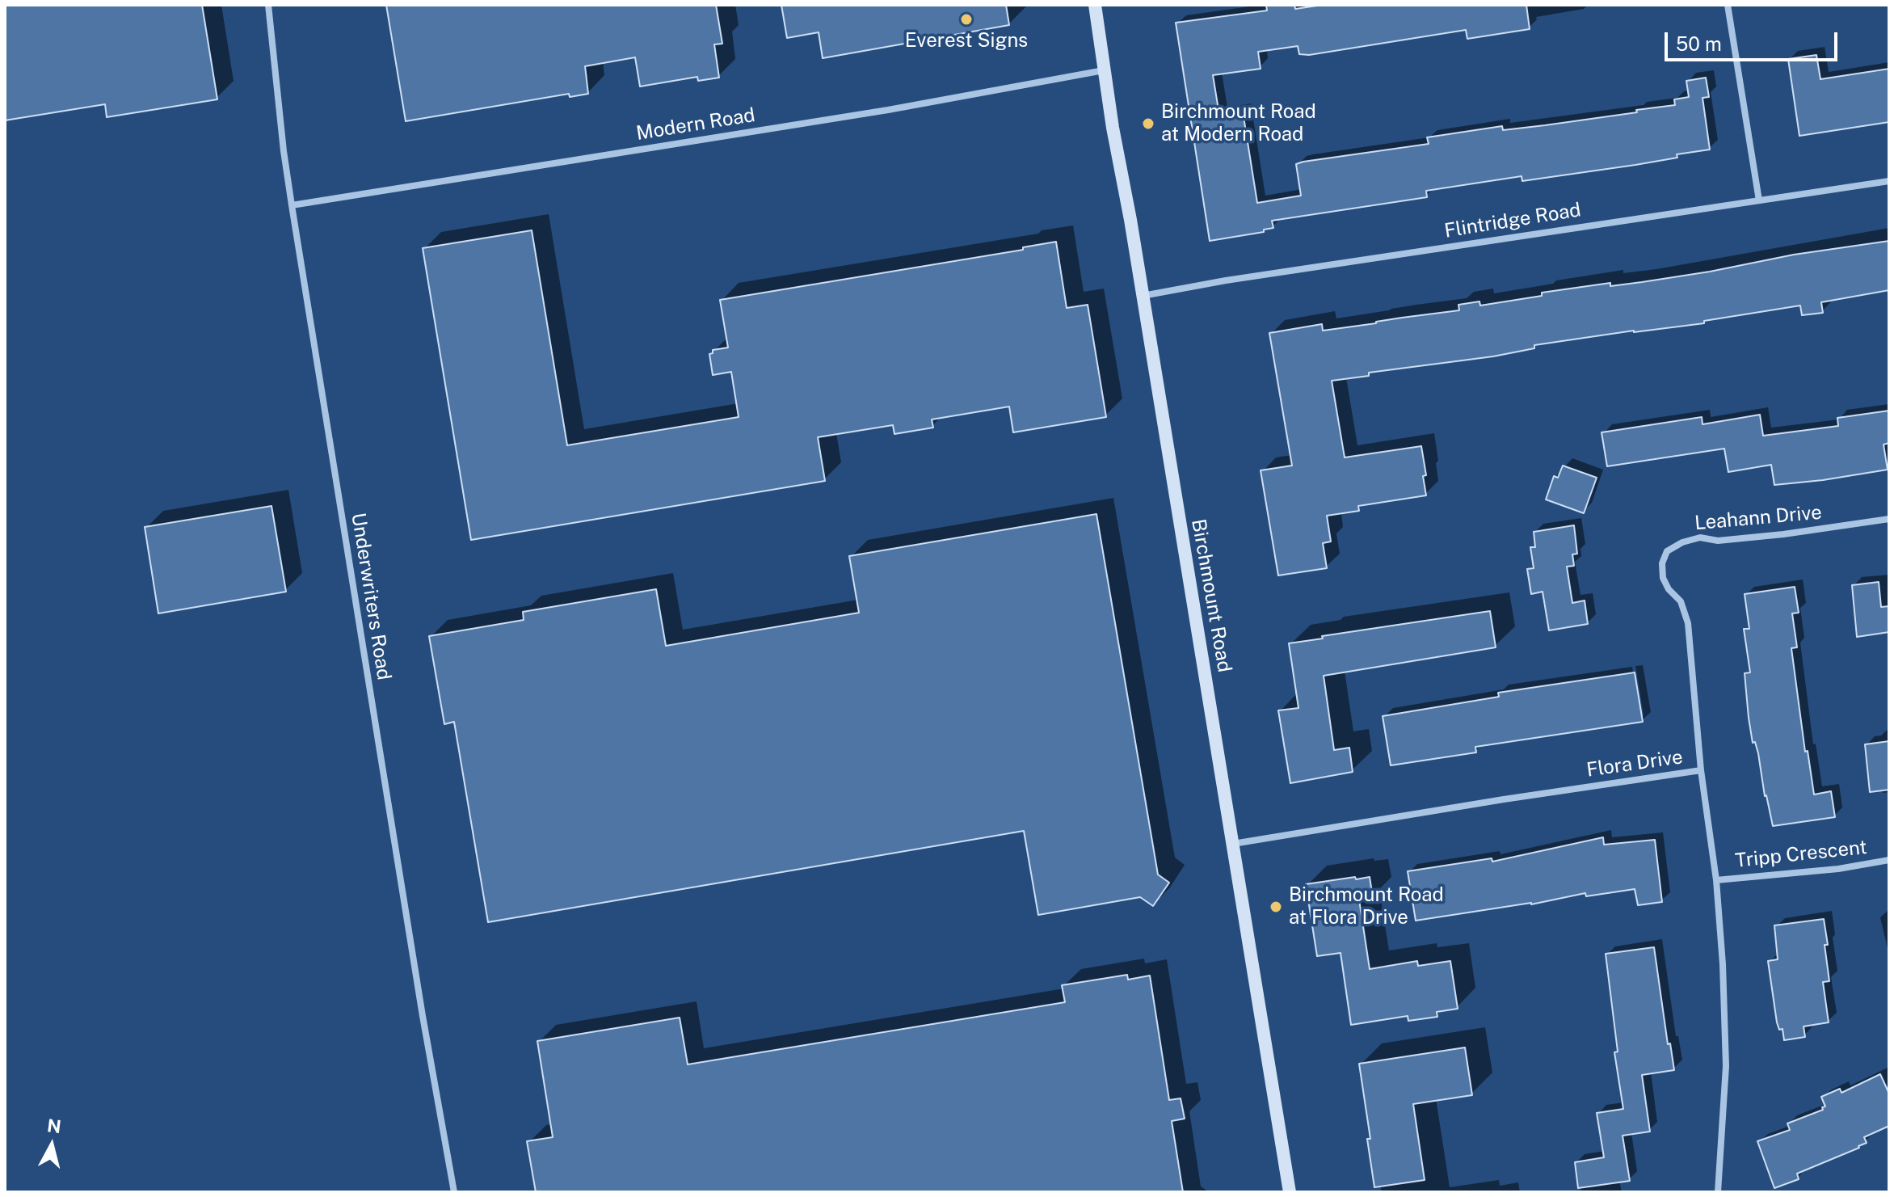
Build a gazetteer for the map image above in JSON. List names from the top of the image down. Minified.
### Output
{"streets":{"main road":["Birchmount Road"],"street":["Modern Road","Flintridge Road","Leahann Drive","Underwriters Road","Flora Drive","Tripp Crescent"]},"crossings":[["Modern Road","Birchmount Road"],["Modern Road","Underwriters Road"],["Flintridge Road","Birchmount Road"],["Leahann Drive","Flora Drive"],["Birchmount Road","Flora Drive"],["Flora Drive","Tripp Crescent"]],"places":["Everest Signs","Birchmount Road at Modern Road","Birchmount Road at Flora Drive"],"scale_bar":"50 m","north":"top"}
